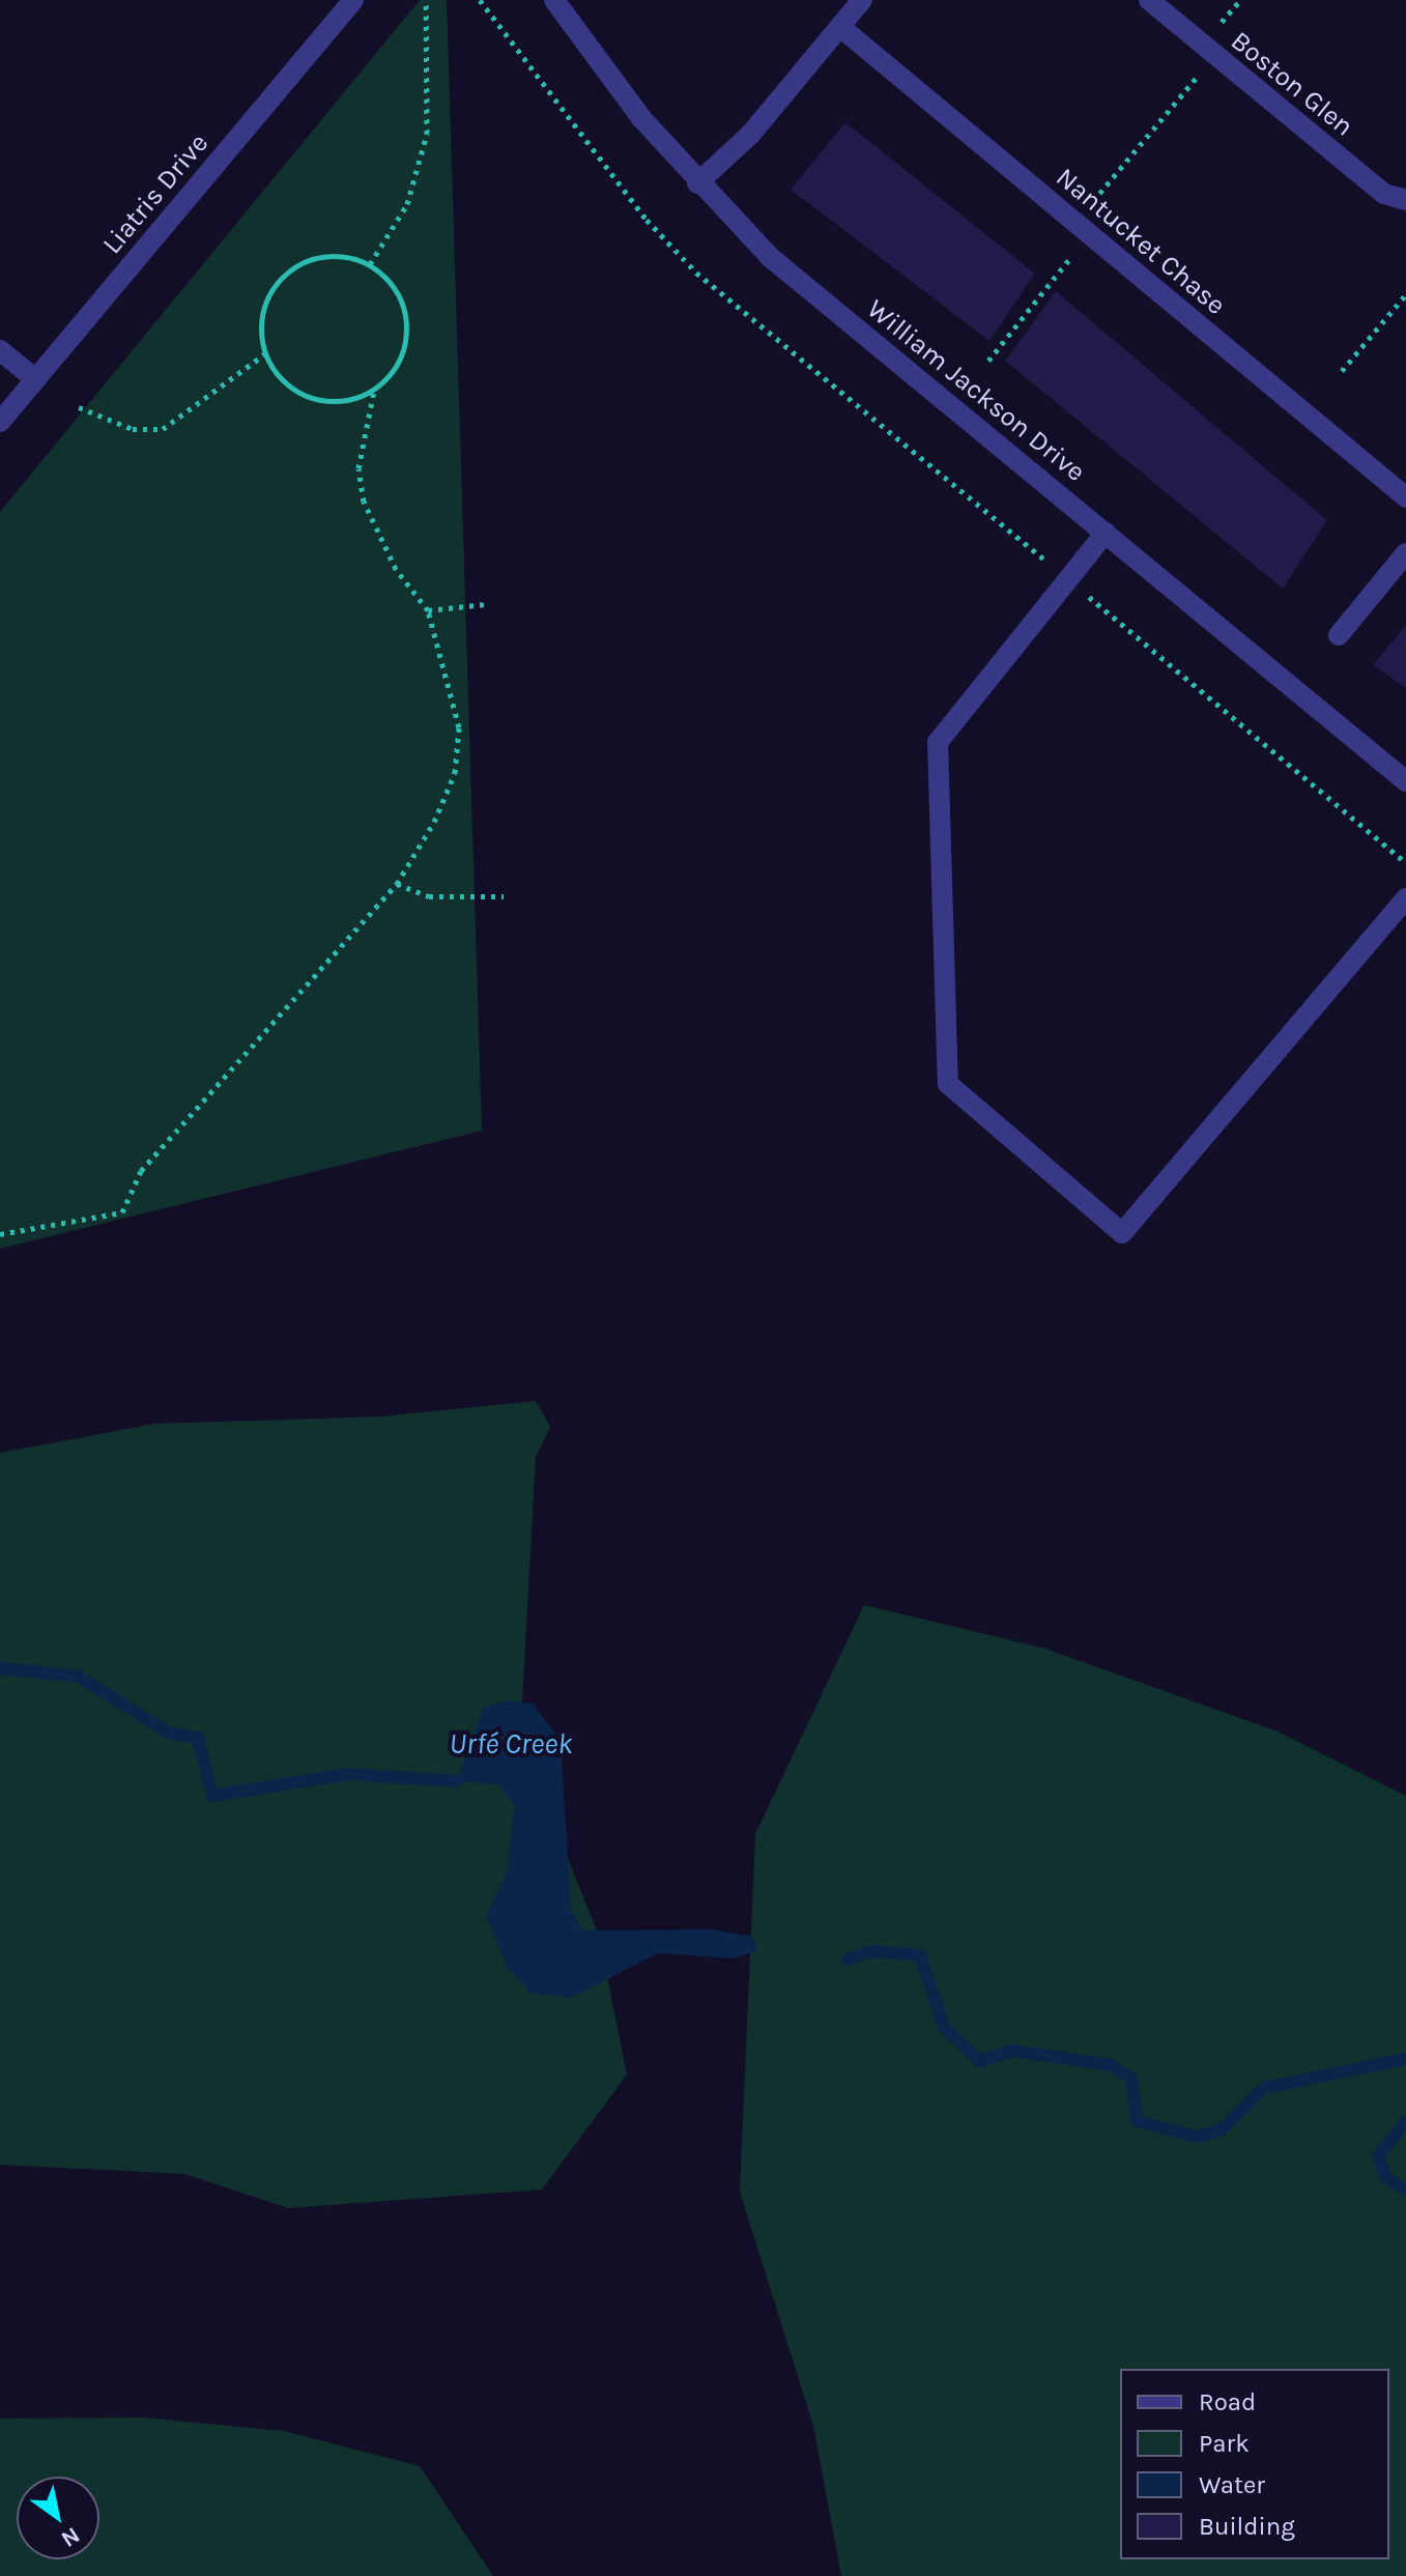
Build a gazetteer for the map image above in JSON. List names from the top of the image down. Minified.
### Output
{"streets":{"street":["Boston Glen","Liatris Drive","Nantucket Chase","William Jackson Drive"]},"water":["Urfé Creek"],"legend":["Road","Park","Water","Building"],"north":"bottom right"}
